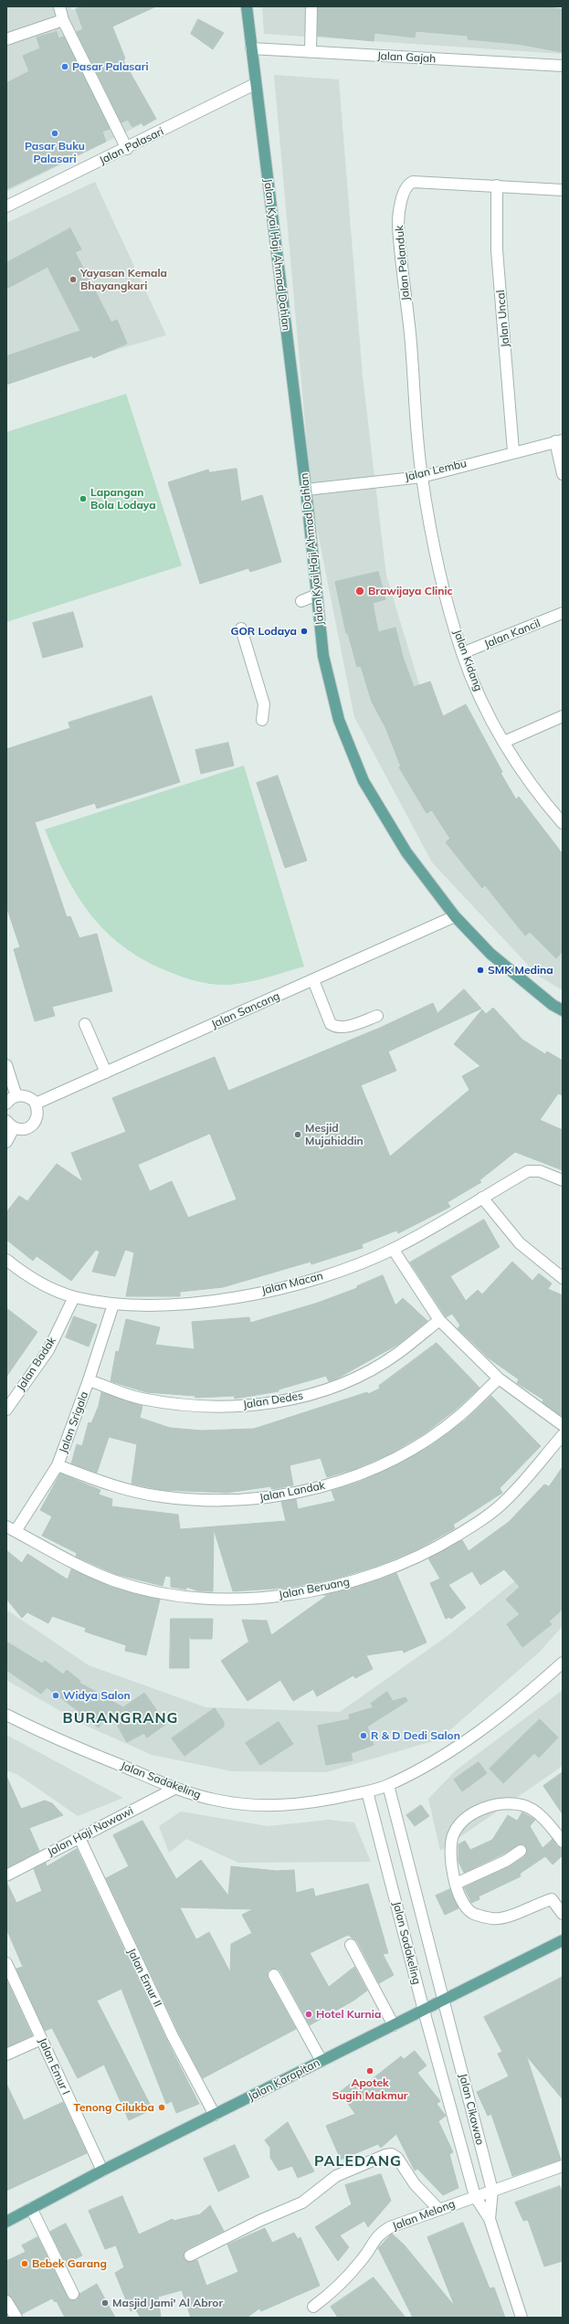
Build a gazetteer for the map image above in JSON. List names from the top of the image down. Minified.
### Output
{"streets":{"main road":["Jalan Kyai Haji Ahmad Dahlan","Jalan Karapitan"],"street":["Jalan Gajah","Jalan Palasari","Jalan Pelanduk","Jalan Uncal","Jalan Lembu","Jalan Kancil","Jalan Kidang","Jalan Sancang","Jalan Macan","Jalan Badak","Jalan Dedes","Jalan Srigala","Jalan Landak","Jalan Beruang","Jalan Sadakeling","Jalan Haji Nawawi","Jalan Emur II","Jalan Emur I","Jalan Cikawao","Jalan Melong"]},"crossings":[["Jalan Gajah","Jalan Kyai Haji Ahmad Dahlan"],["Jalan Palasari","Jalan Kyai Haji Ahmad Dahlan"],["Jalan Kyai Haji Ahmad Dahlan","Jalan Lembu"],["Jalan Kyai Haji Ahmad Dahlan","Jalan Sancang"],["Jalan Pelanduk","Jalan Uncal"],["Jalan Pelanduk","Jalan Lembu"],["Jalan Pelanduk","Jalan Kidang"],["Jalan Uncal","Jalan Lembu"],["Jalan Lembu","Jalan Kidang"],["Jalan Kancil","Jalan Kidang"],["Jalan Macan","Jalan Badak"],["Jalan Macan","Jalan Srigala"],["Jalan Dedes","Jalan Srigala"],["Jalan Srigala","Jalan Landak"],["Jalan Srigala","Jalan Beruang"],["Jalan Sadakeling","Jalan Haji Nawawi"],["Jalan Sadakeling","Jalan Karapitan"],["Jalan Sadakeling","Jalan Cikawao"],["Jalan Haji Nawawi","Jalan Emur II"],["Jalan Emur II","Jalan Karapitan"],["Jalan Emur I","Jalan Karapitan"],["Jalan Karapitan","Jalan Cikawao"],["Jalan Cikawao","Jalan Melong"]],"districts":["BURANGRANG","PALEDANG"],"places":["Pasar Palasari","Pasar Buku Palasari","Yayasan Kemala Bhayangkari","Lapangan Bola Lodaya","Brawijaya Clinic","GOR Lodaya","SMK Medina","Mesjid Mujahiddin","Widya Salon","R & D Dedi Salon","Hotel Kurnia","Apotek Sugih Makmur","Tenong Cilukba","Bebek Garang","Masjid Jami' Al Abror"]}
